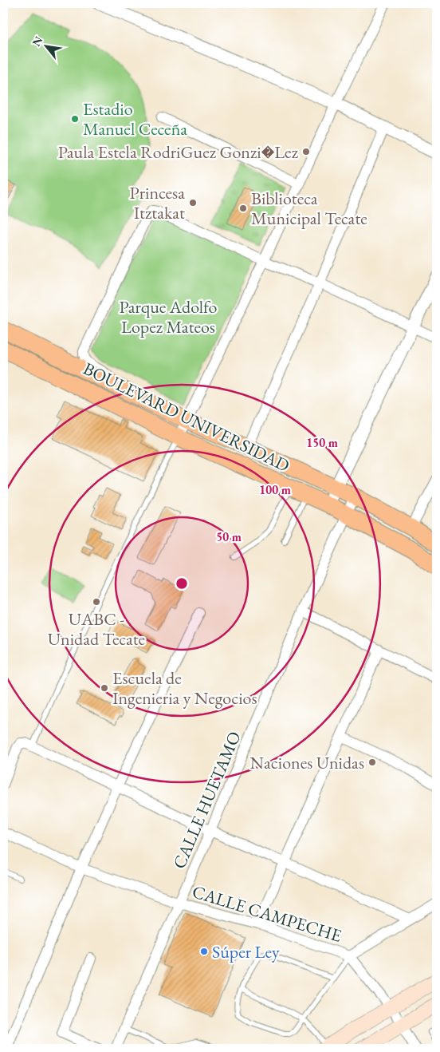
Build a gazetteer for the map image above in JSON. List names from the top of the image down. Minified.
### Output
{"streets":{"main road":["BOULEVARD UNIVERSIDAD"],"street":["CALLE HUETAMO","CALLE CAMPECHE"]},"crossings":[["BOULEVARD UNIVERSIDAD","CALLE HUETAMO"],["CALLE HUETAMO","CALLE CAMPECHE"]],"parks":["Parque Adolfo Lopez Mateos"],"places":["Estadio Manuel Ceceña","Paula Estela RodriGuez Gonzi�Lez","Princesa Itztakat","Biblioteca Municipal Tecate","UABC - Unidad Tecate","Escuela de Ingenieria y Negocios","Naciones Unidas","Súper Ley"],"north":"top left","rings":["150 m","100 m","50 m"]}
